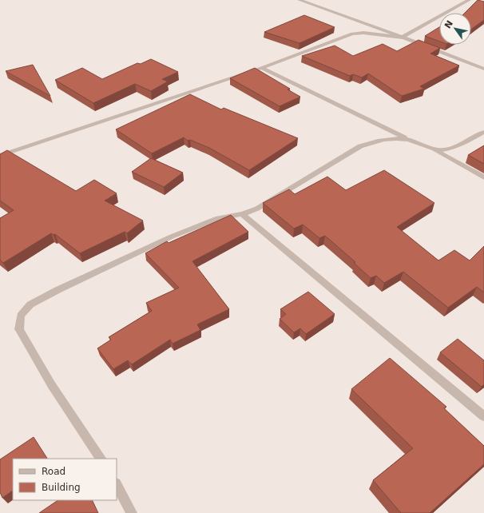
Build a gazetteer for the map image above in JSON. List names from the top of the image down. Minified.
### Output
{"legend":["Road","Building"],"north":"top left"}
